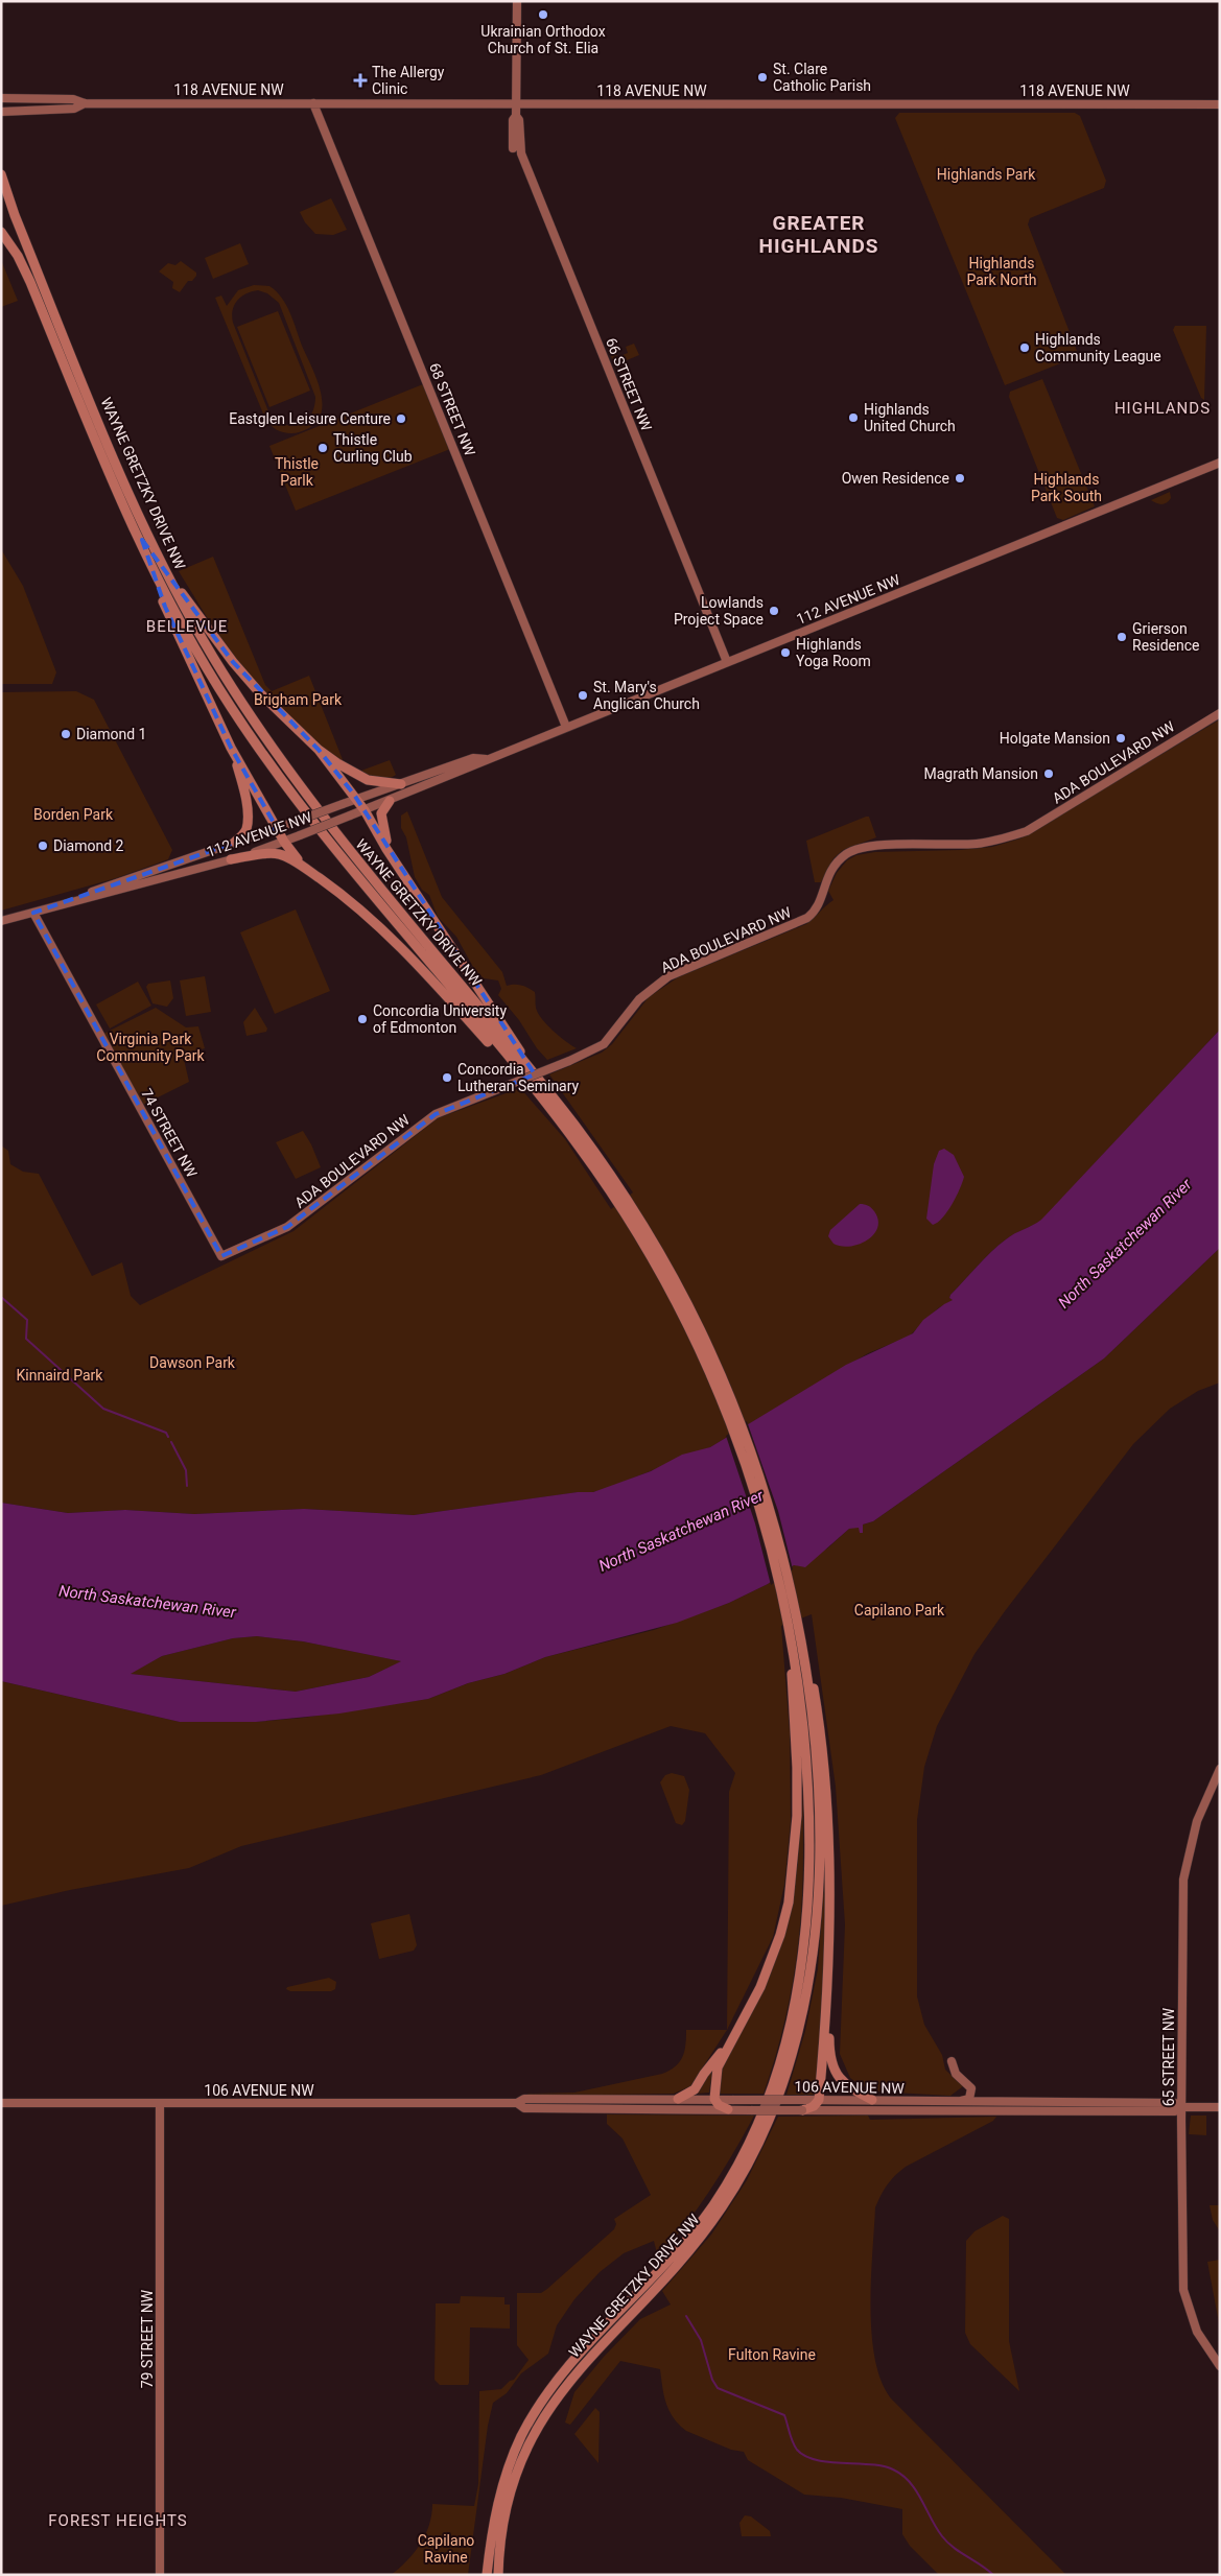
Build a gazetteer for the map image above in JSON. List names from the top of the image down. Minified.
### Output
{"streets":{"main road":["118 AVENUE NW","66 STREET NW","68 STREET NW","WAYNE GRETZKY DRIVE NW","112 AVENUE NW","ADA BOULEVARD NW","74 STREET NW","65 STREET NW","106 AVENUE NW","79 STREET NW"]},"crossings":[["118 AVENUE NW","66 STREET NW"],["118 AVENUE NW","68 STREET NW"],["66 STREET NW","112 AVENUE NW"],["68 STREET NW","112 AVENUE NW"],["112 AVENUE NW","74 STREET NW"],["ADA BOULEVARD NW","74 STREET NW"],["65 STREET NW","106 AVENUE NW"],["106 AVENUE NW","79 STREET NW"]],"districts":["GREATER HIGHLANDS","HIGHLANDS","BELLEVUE","FOREST HEIGHTS"],"water":["North Saskatchewan River"],"parks":["Highlands Park","Highlands Park North","Thistle Parlk","Highlands Park South","Brigham Park","Borden Park","Virginia Park Community Park","Dawson Park","Kinnaird Park","Capilano Park","Fulton Ravine","Capilano Ravine"],"places":{"other":["Ukrainian Orthodox Church of St. Elia","St. Clare Catholic Parish","Highlands Community League","Highlands United Church","Eastglen Leisure Centure","Thistle Curling Club","Owen Residence","Lowlands Project Space","Grierson Residence","Highlands Yoga Room","St. Mary's Anglican Church","Diamond 1","Holgate Mansion","Magrath Mansion","Diamond 2","Concordia University of Edmonton","Concordia Lutheran Seminary"],"health":["The Allergy Clinic"]}}
